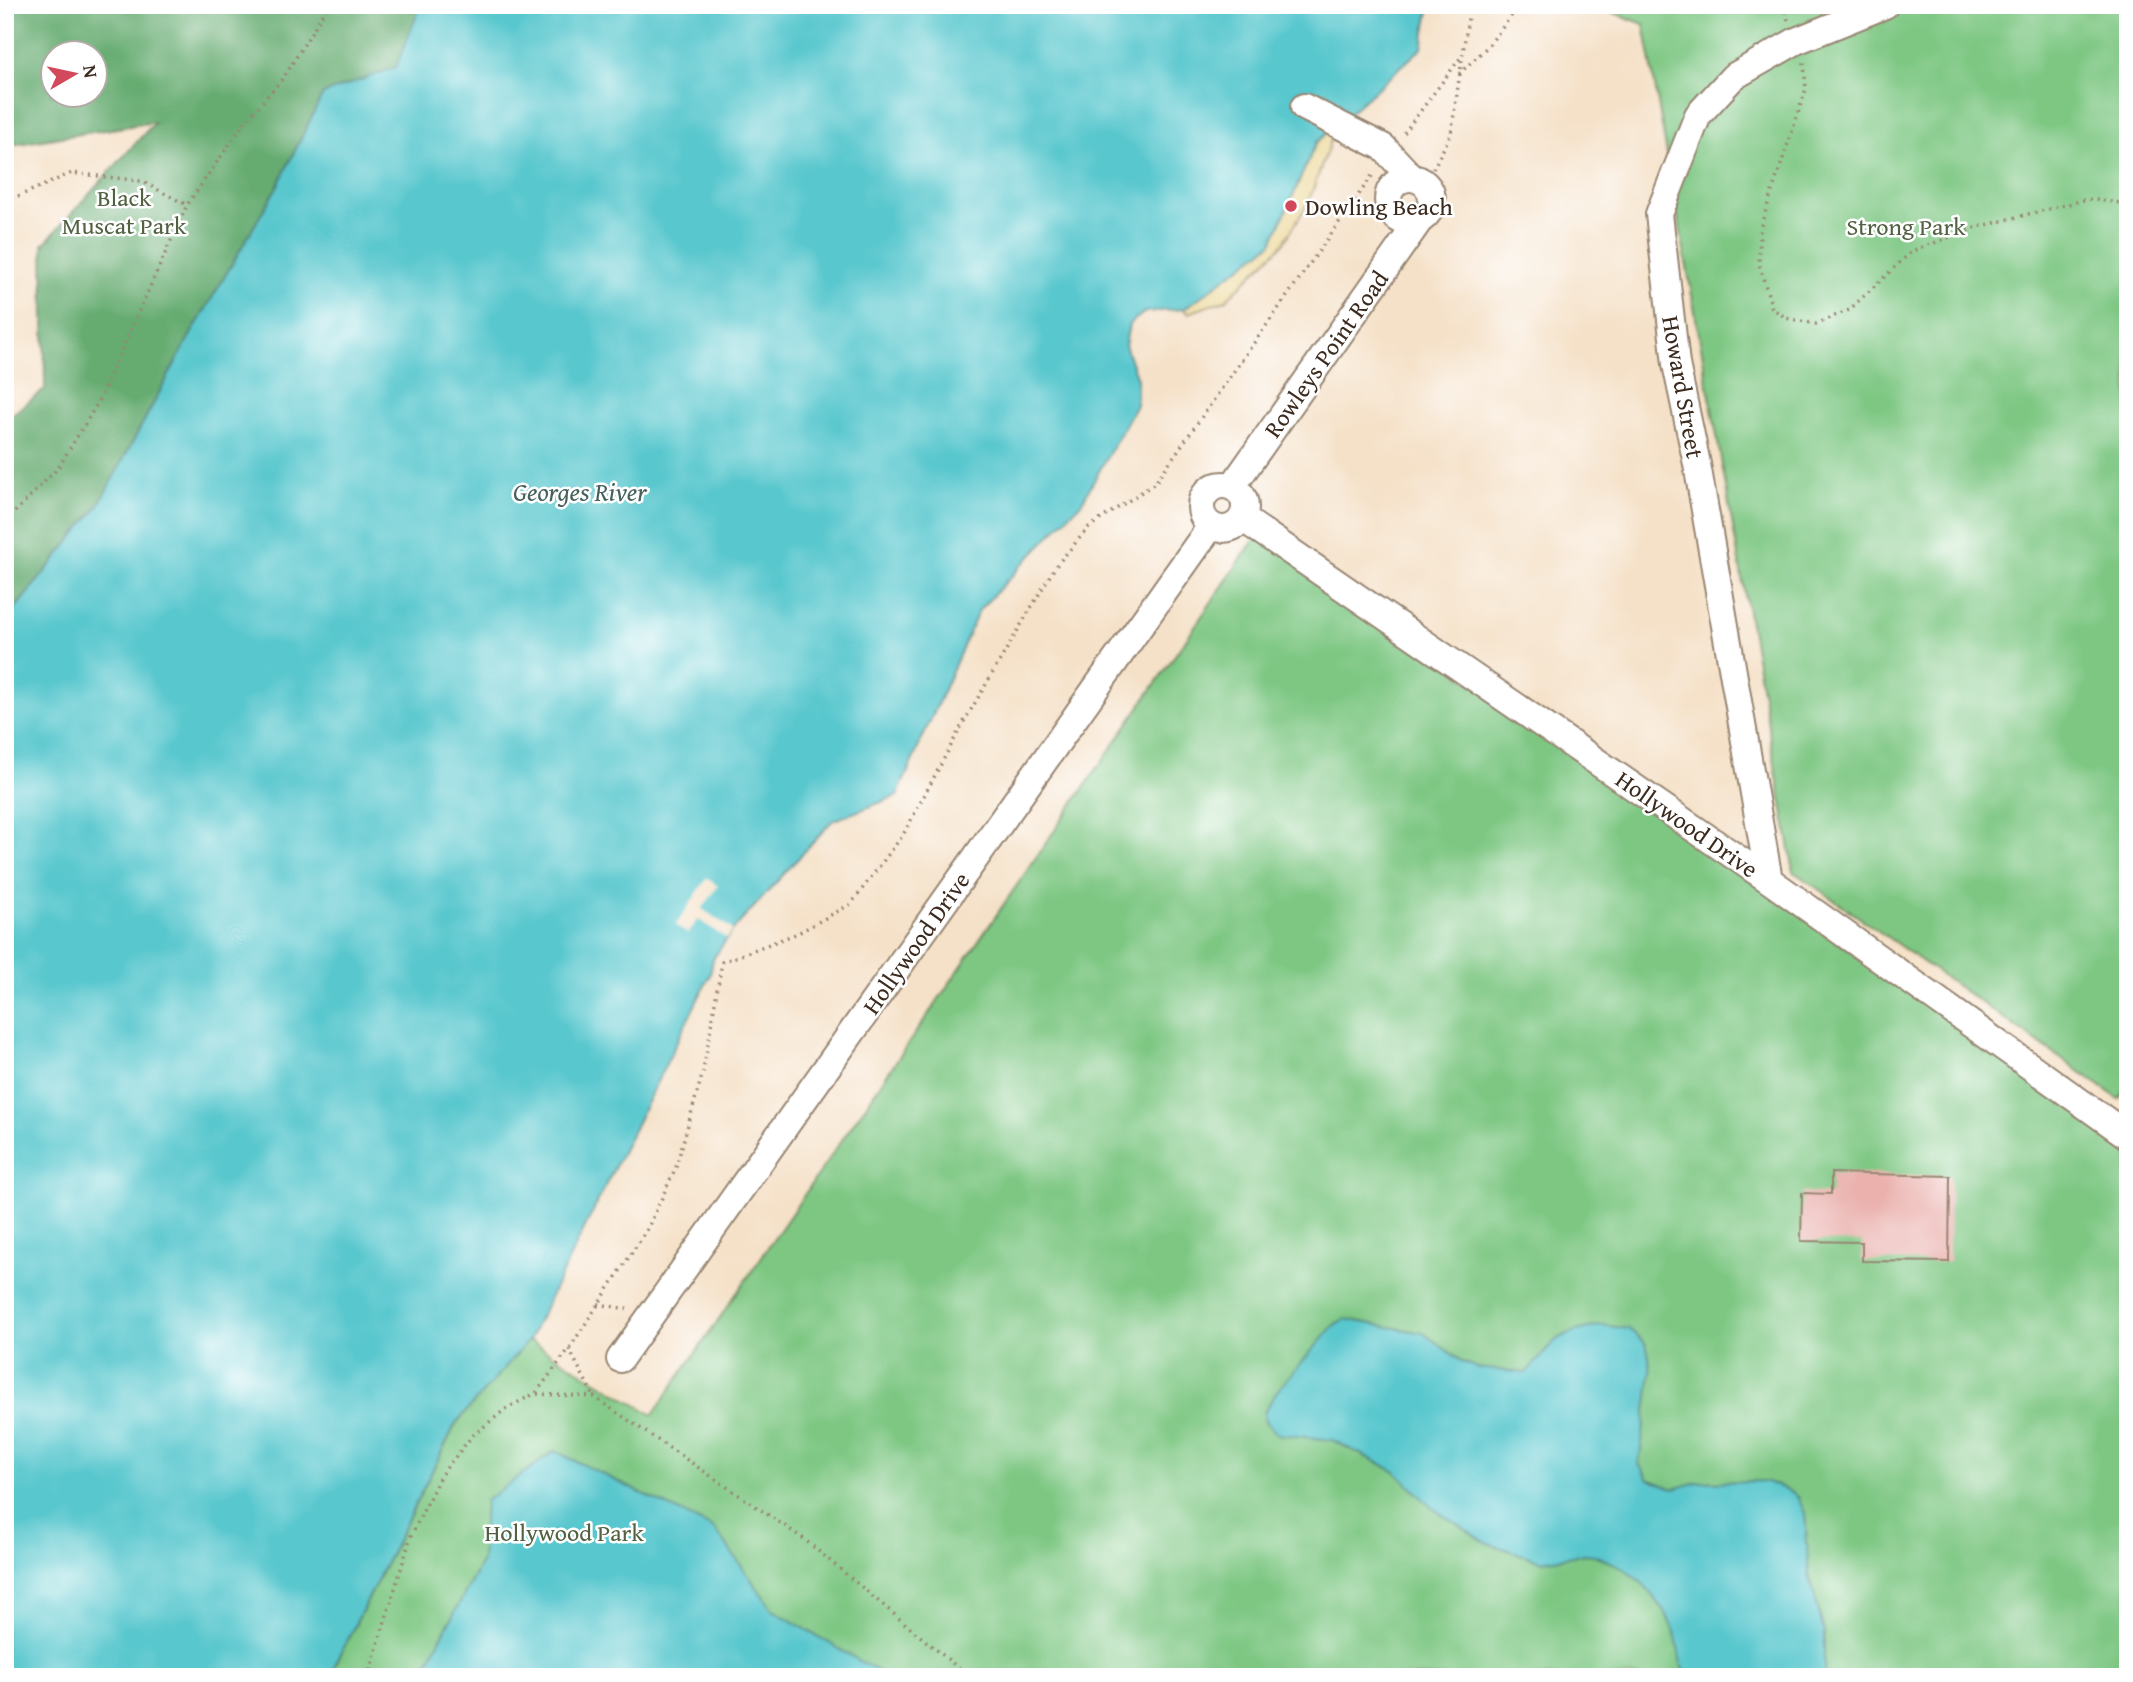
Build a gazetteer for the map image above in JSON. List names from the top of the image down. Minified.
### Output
{"streets":{"street":["Rowleys Point Road","Howard Street","Hollywood Drive"]},"crossings":[["Rowleys Point Road","Hollywood Drive"],["Howard Street","Hollywood Drive"]],"water":["Georges River"],"parks":["Black Muscat Park","Strong Park","Hollywood Park"],"places":["Dowling Beach"],"north":"right"}
